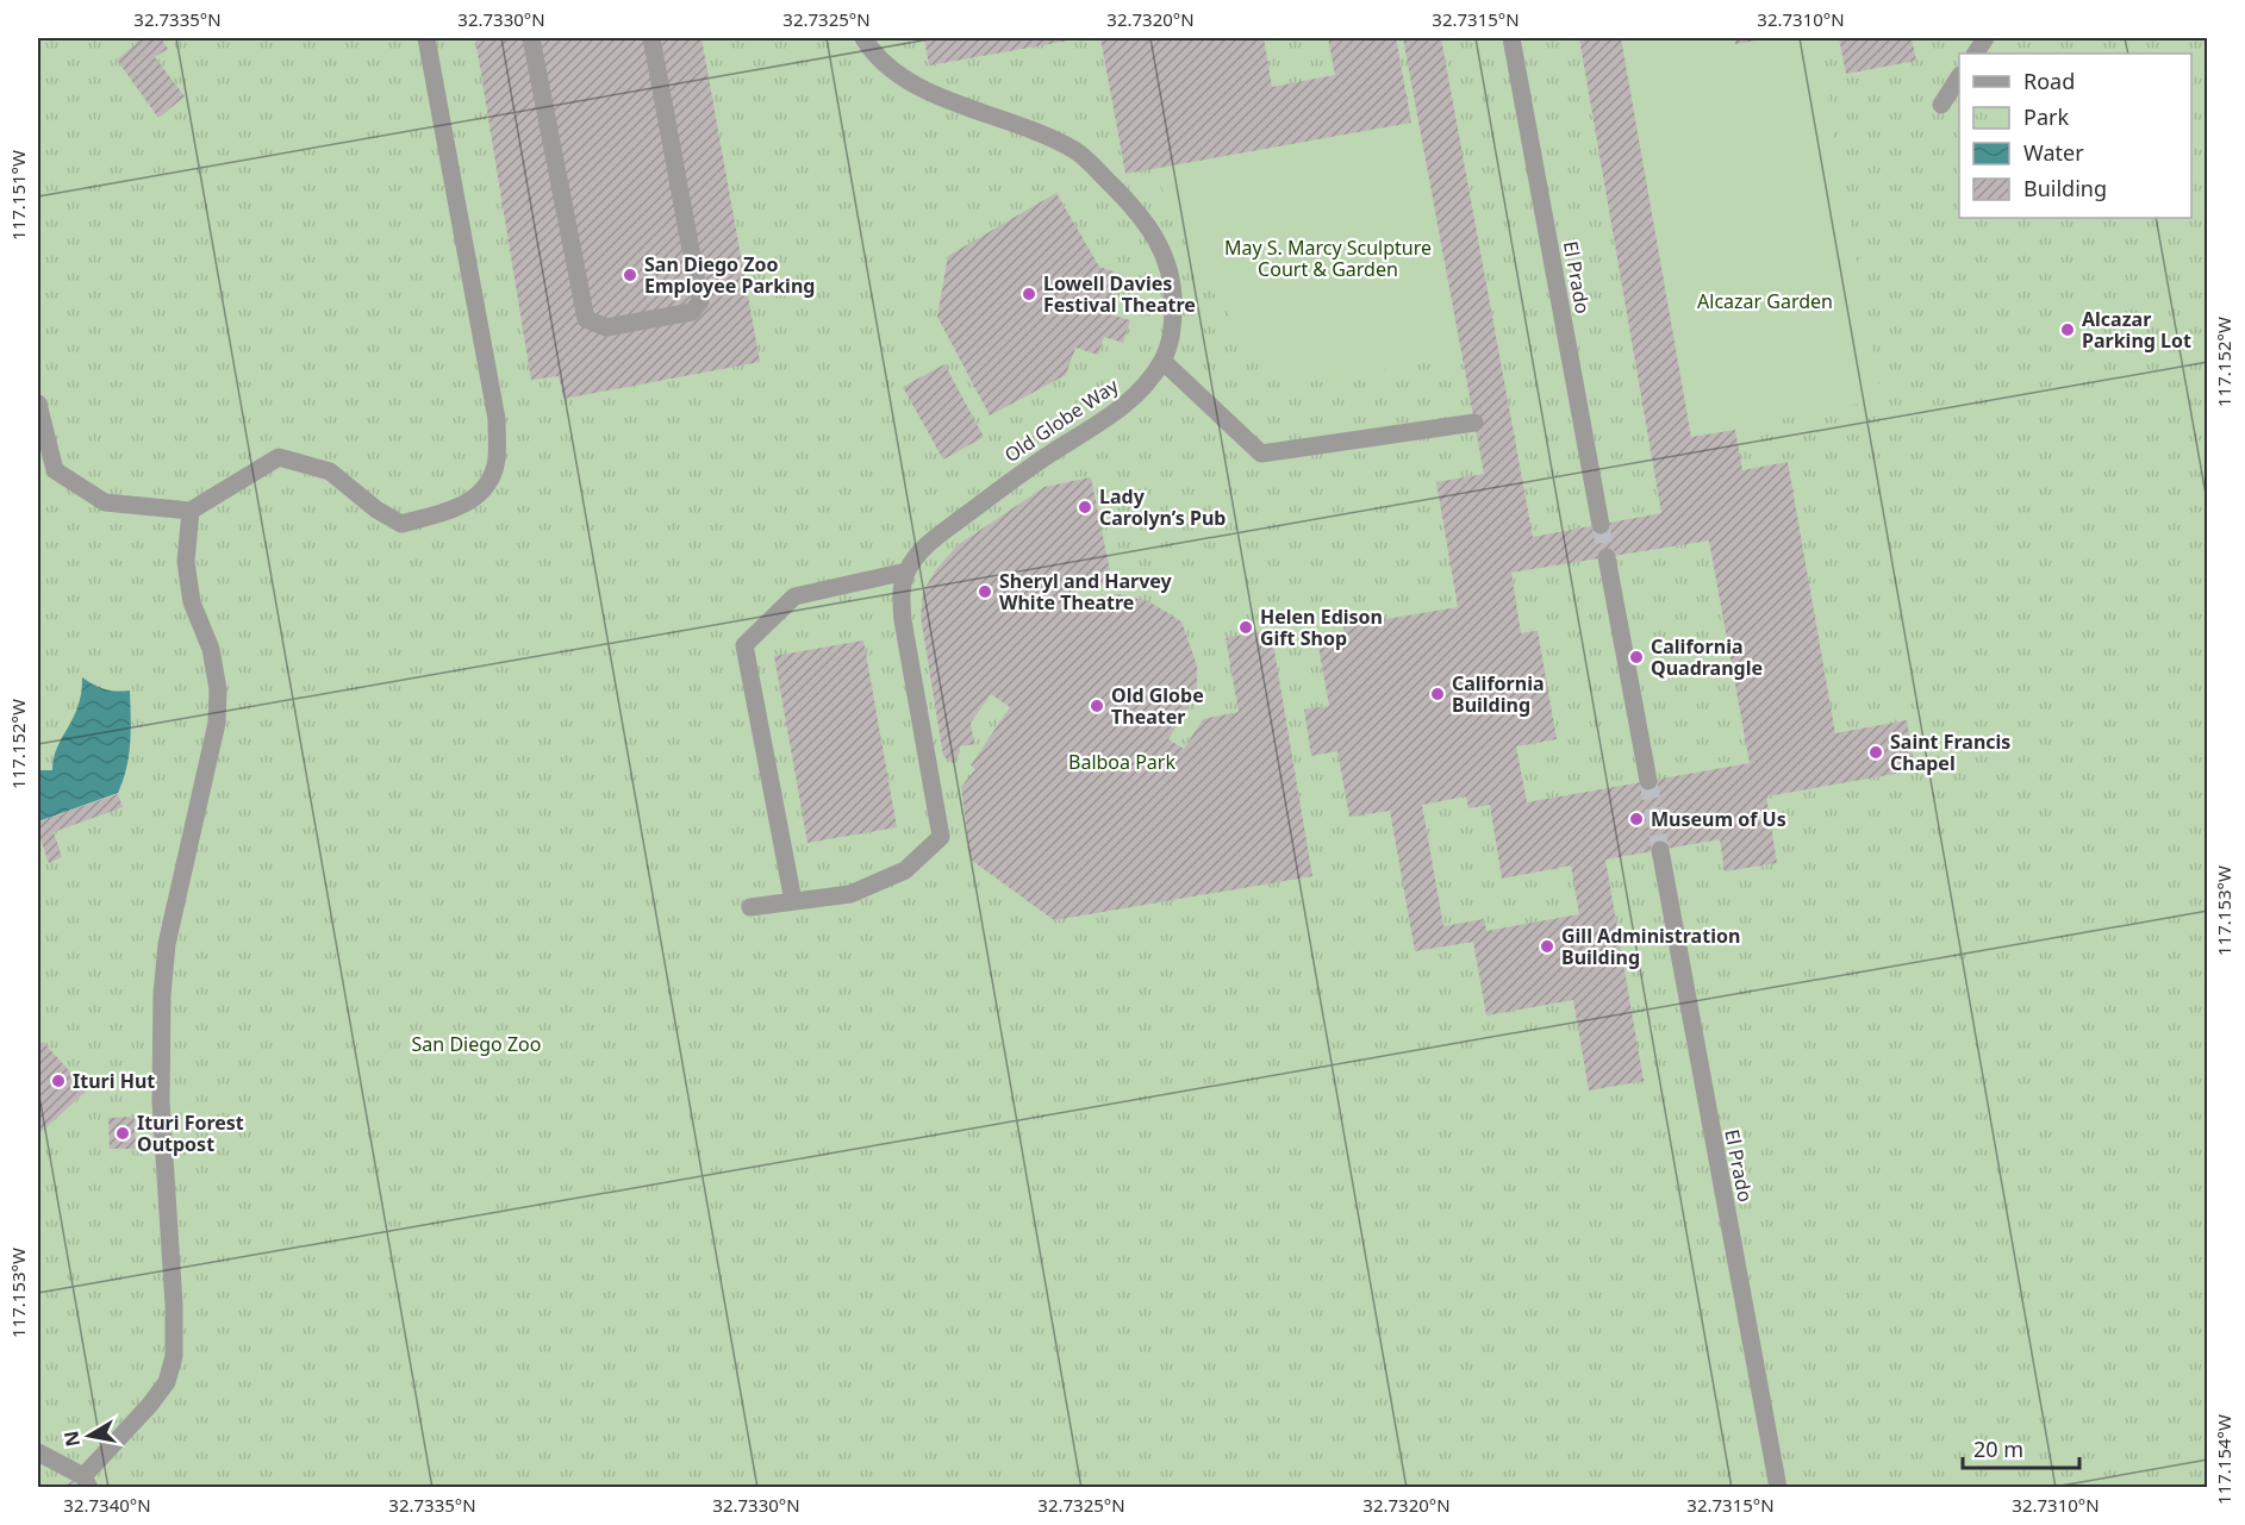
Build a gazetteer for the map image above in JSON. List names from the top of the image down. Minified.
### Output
{"streets":{"street":["El Prado","Old Globe Way"]},"parks":["May S. Marcy Sculpture Court & Garden","Alcazar Garden","Balboa Park","San Diego Zoo"],"places":["San Diego Zoo Employee Parking","Lowell Davies Festival Theatre","Alcazar Parking Lot","Lady Carolyn’s Pub","Sheryl and Harvey White Theatre","Helen Edison Gift Shop","California Quadrangle","California Building","Old Globe Theater","Saint Francis Chapel","Museum of Us","Gill Administration Building","Ituri Hut","Ituri Forest Outpost"],"legend":["Road","Park","Water","Building"],"scale_bar":"20 m","north":"left","coordinates":["32.7335°N","32.7330°N","32.7325°N","32.7320°N","32.7315°N","32.7310°N","117.151°W","117.152°W","117.153°W","117.154°W","32.7340°N"]}
